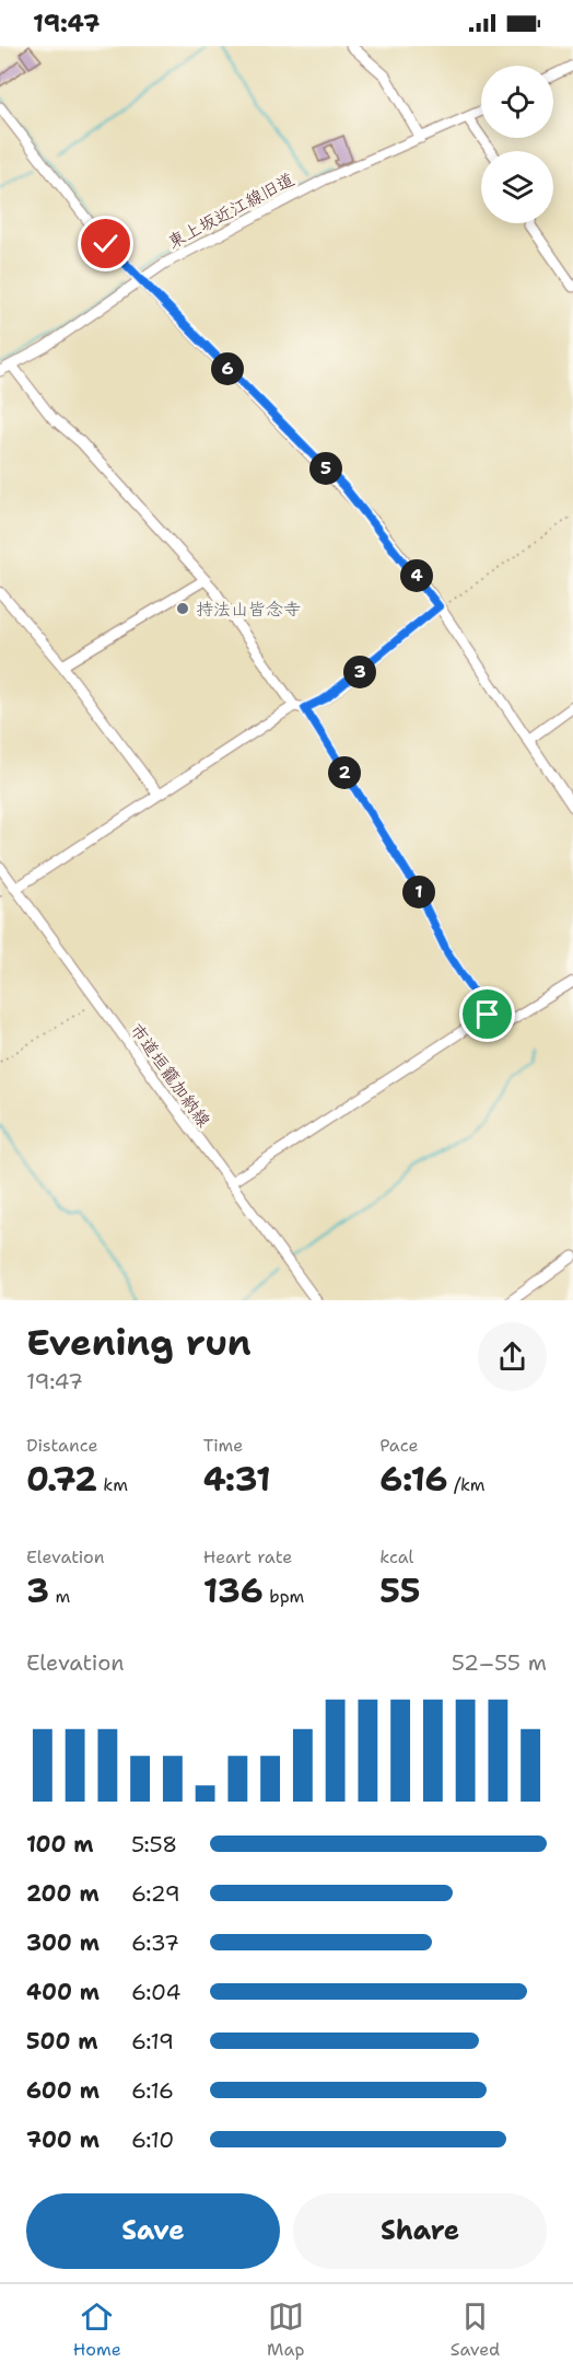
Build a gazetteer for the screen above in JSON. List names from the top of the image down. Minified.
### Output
{"streets":{"street":["東上坂近江線旧道","市道垣籠加納線"]},"places":["持法山皆念寺"],"page":{"status":"19:47","pins":["6","5","4","3","2","1"],"heading":["Evening run","19:47"],"stats":[["Distance","0.72 km"],["Time","4:31"],["Pace","6:16 /km"],["Elevation","3 m"],["Heart rate","136 bpm"],["kcal","55"]],"chart":["Elevation","52–55 m"],"list":[{"name":"100 m","note":"5:58"},{"name":"200 m","note":"6:29"},{"name":"300 m","note":"6:37"},{"name":"400 m","note":"6:04"},{"name":"500 m","note":"6:19"},{"name":"600 m","note":"6:16"},{"name":"700 m","note":"6:10"}],"buttons":["Save","Share"],"tabs":["Home","Map","Saved"]}}
